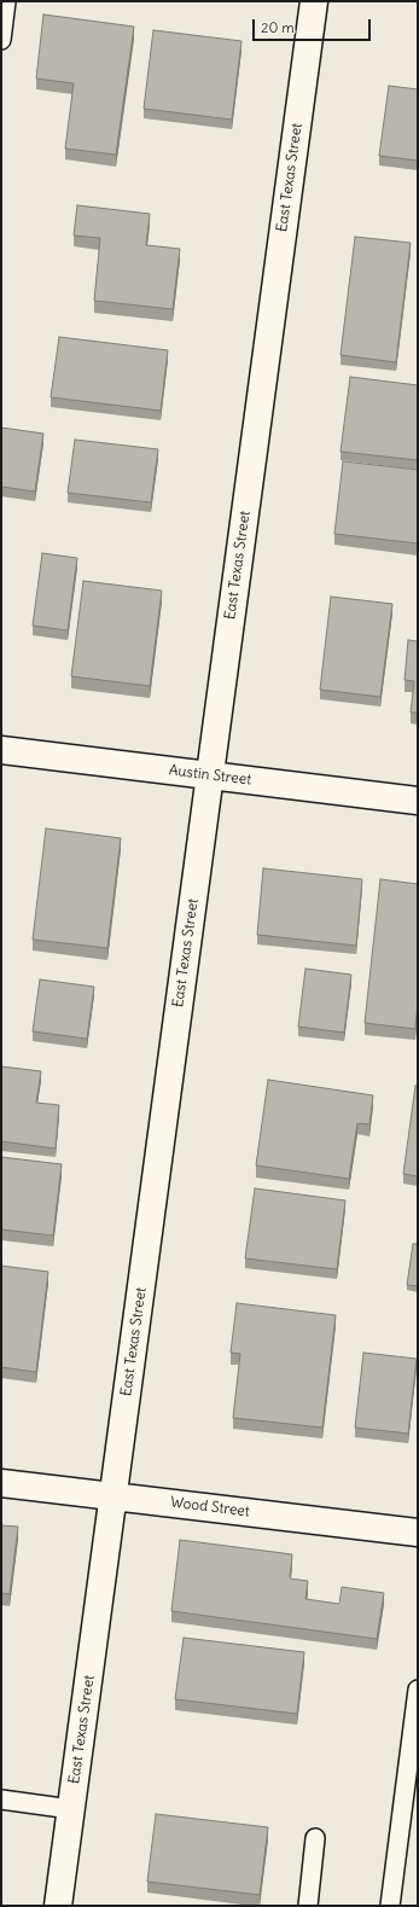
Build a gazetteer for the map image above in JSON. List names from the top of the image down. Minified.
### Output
{"streets":{"street":["East Texas Street","Austin Street","Wood Street"]},"crossings":[["East Texas Street","Austin Street"],["East Texas Street","Wood Street"]],"scale_bar":"20 m"}
